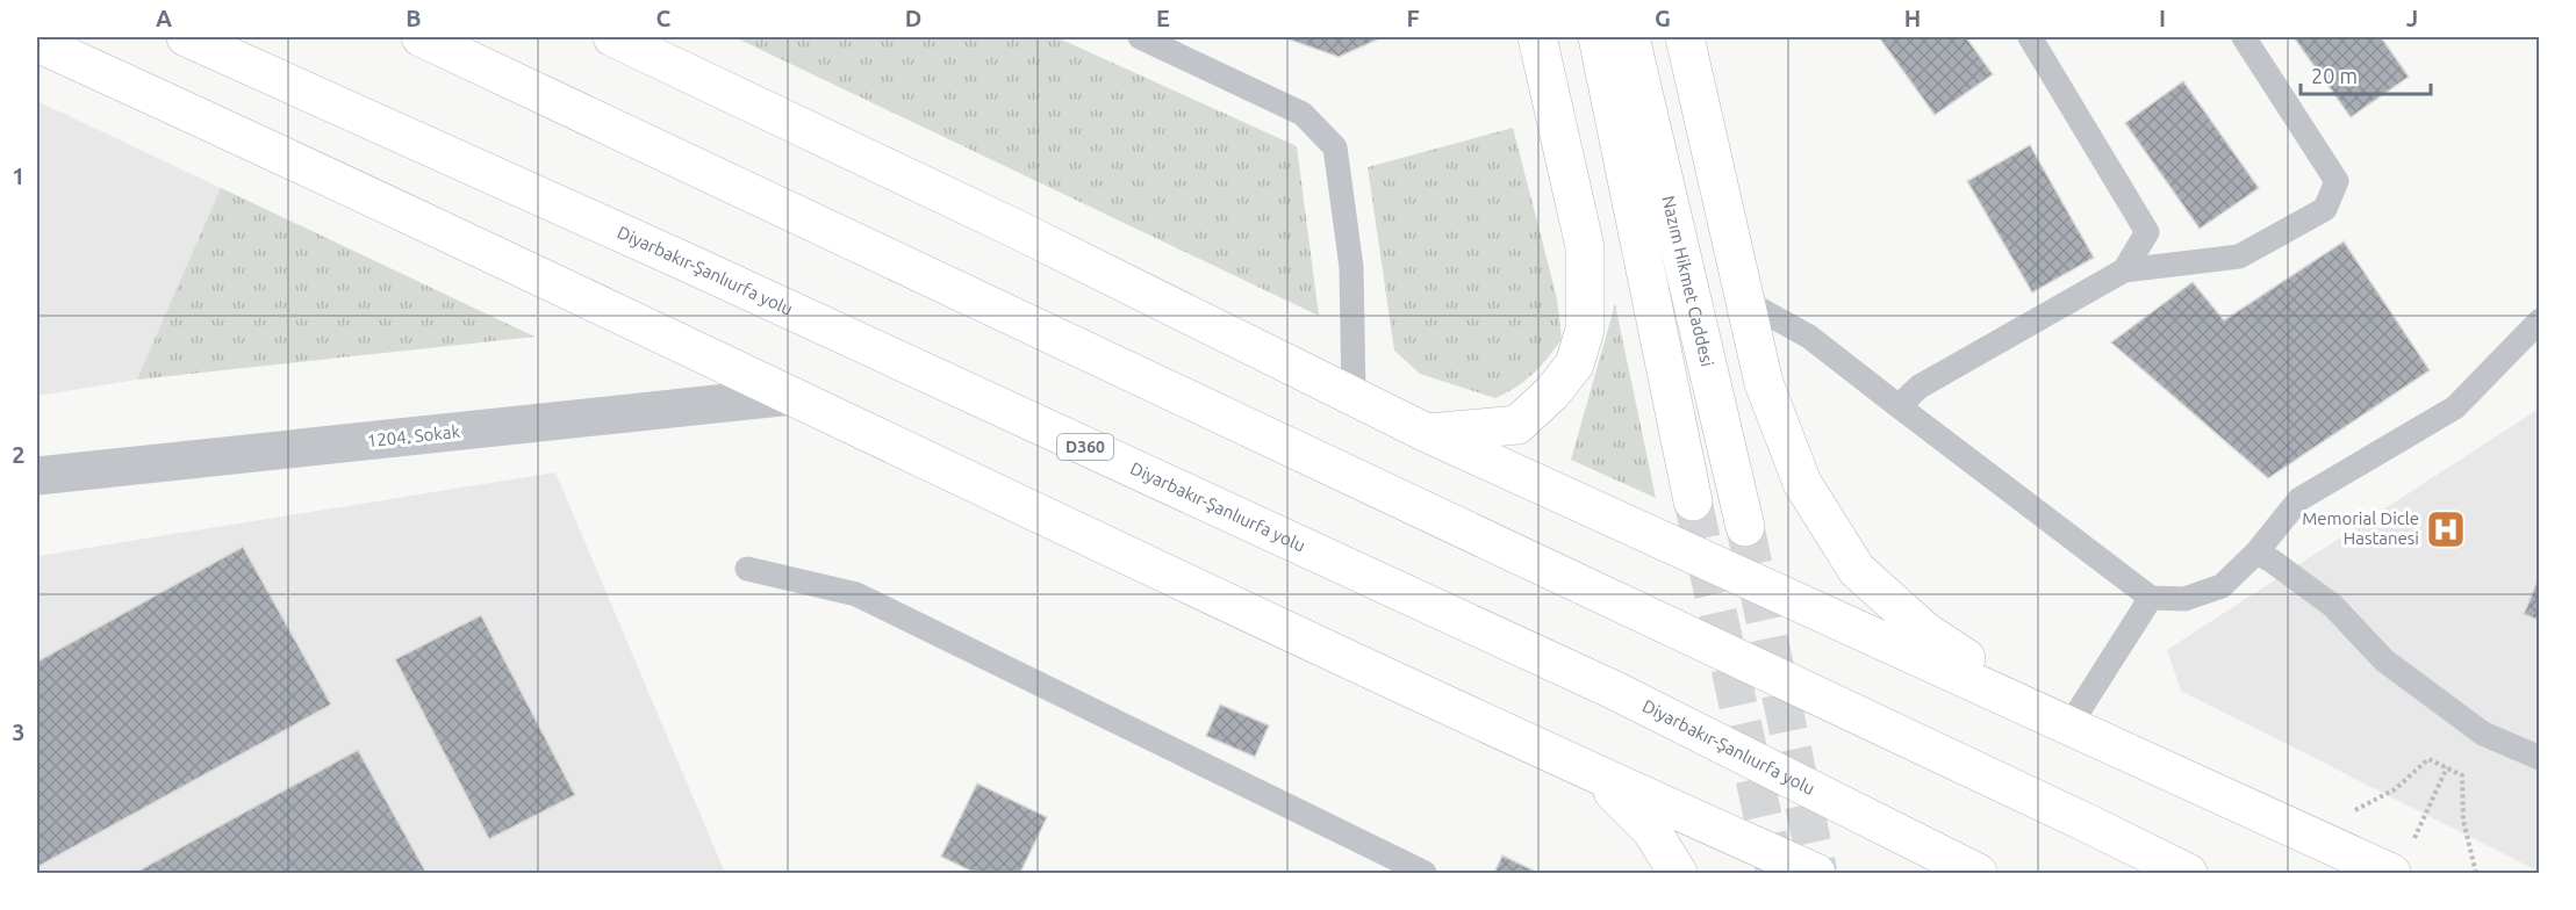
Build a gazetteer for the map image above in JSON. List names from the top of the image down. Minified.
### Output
{"streets":{"main road":["Diyarbakır-Şanlıurfa yolu","Nazım Hikmet Caddesi","D360"],"street":["1204. Sokak"]},"places":{"hospital":["Memorial Dicle Hastanesi"]},"scale_bar":"20 m","grid":{"columns":["A","B","C","D","E","F","G","H","I","J"],"rows":["1","2","3"]}}
